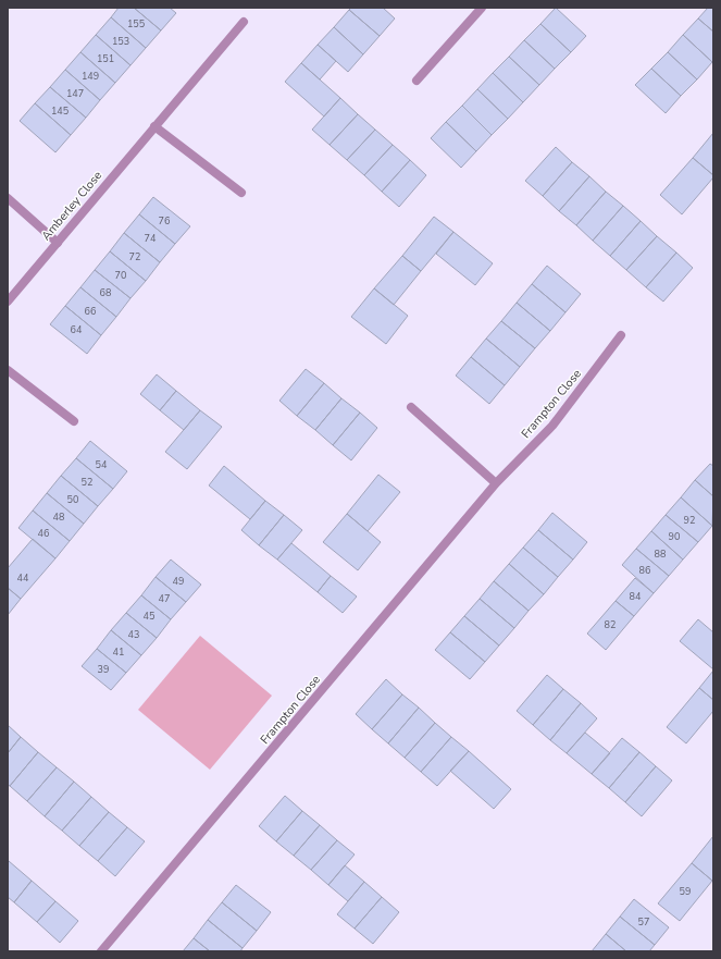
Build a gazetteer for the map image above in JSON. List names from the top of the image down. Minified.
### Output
{"streets":{"street":["Amberley Close","Frampton Close"]},"house_numbers":["155","153","151","149","147","145","76","74","72","70","68","66","64","54","52","50","48","92","46","90","88","86","44","49","84","47","45","82","43","41","39","59","57"]}
